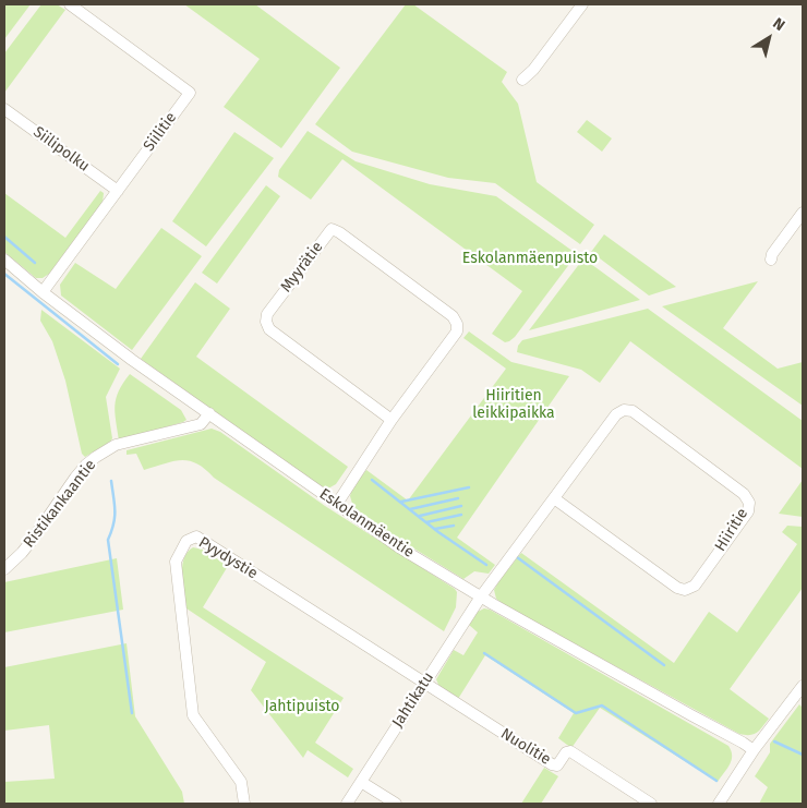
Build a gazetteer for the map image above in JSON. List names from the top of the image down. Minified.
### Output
{"streets":{"street":["Siilitie","Siilipolku","Myyrätie","Ristikankaantie","Eskolanmäentie","Hiiritie","Pyydystie","Jahtikatu","Nuolitie"]},"crossings":[["Siilitie","Siilipolku"],["Siilitie","Eskolanmäentie"],["Myyrätie","Eskolanmäentie"],["Ristikankaantie","Eskolanmäentie"],["Eskolanmäentie","Hiiritie"],["Eskolanmäentie","Jahtikatu"],["Hiiritie","Jahtikatu"],["Pyydystie","Jahtikatu"],["Pyydystie","Nuolitie"],["Jahtikatu","Nuolitie"]],"parks":["Eskolanmäenpuisto","Hiiritien leikkipaikka","Jahtipuisto"],"north":"top right"}
